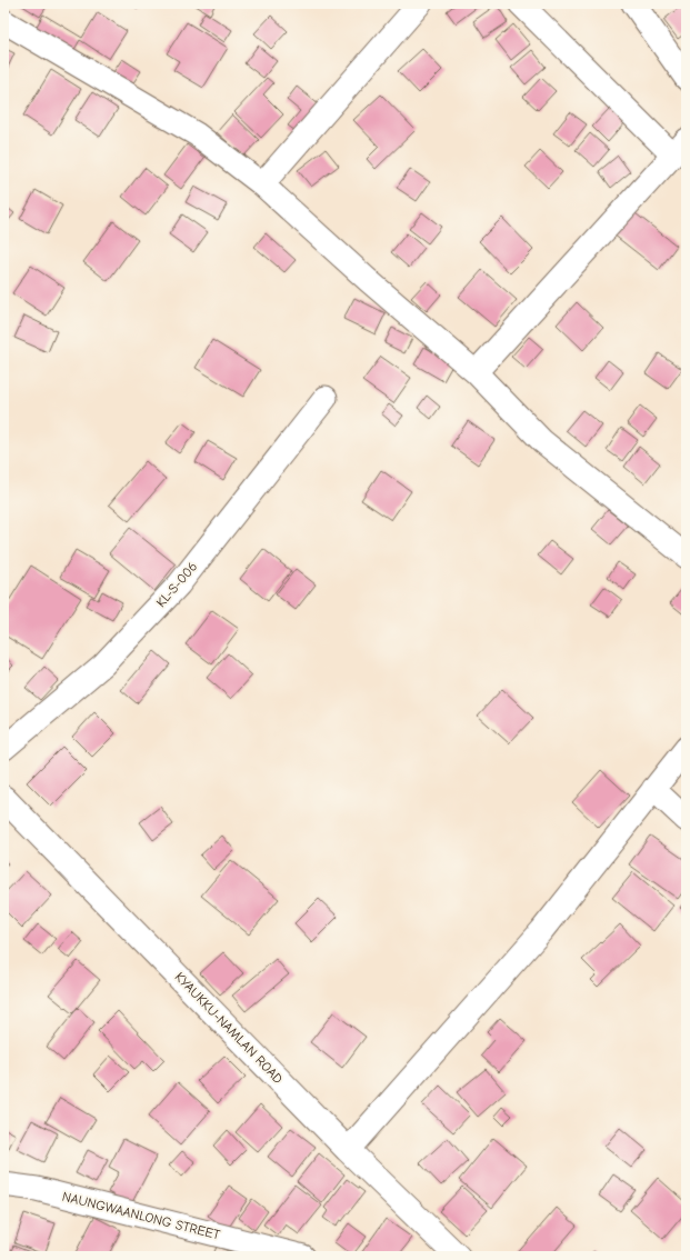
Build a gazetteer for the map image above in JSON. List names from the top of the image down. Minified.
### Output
{"streets":{"street":["KL-S-006","KYAUKKU-NAMLAN ROAD","NAUNGWAANLONG STREET"]}}
